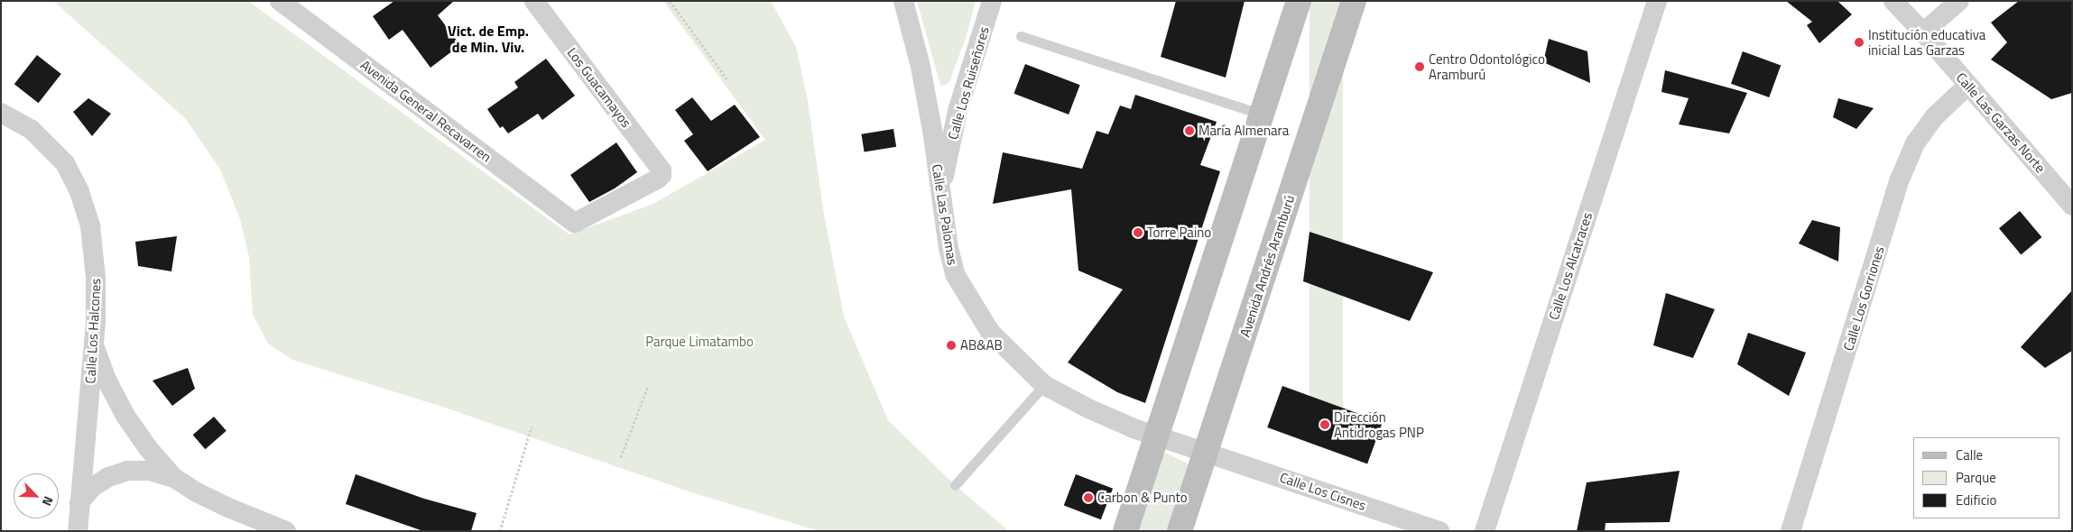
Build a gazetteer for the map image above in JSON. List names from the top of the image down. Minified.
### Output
{"streets":{"main road":["Avenida Andrés Aramburú"],"street":["Calle Los Ruiseñores","Los Guacamayos","Avenida General Recavarren","Calle Las Garzas Norte","Calle Las Palomas","Calle Los Alcatraces","Calle Los Gorriones","Calle Los Halcones","Calle Los Cisnes"]},"crossings":[["Calle Los Ruiseñores","Calle Las Palomas"],["Los Guacamayos","Avenida General Recavarren"],["Calle Las Garzas Norte","Calle Los Gorriones"],["Calle Las Palomas","Avenida Andrés Aramburú"],["Calle Las Palomas","Calle Los Cisnes"],["Avenida Andrés Aramburú","Calle Los Cisnes"]],"districts":["Vict. de Emp. de Min. Viv."],"parks":["Parque Limatambo"],"places":["Institución educativa inicial Las Garzas","Centro Odontológico Aramburú","María Almenara","Torre Paino","AB&AB","Dirección Antidrogas PNP","Carbon & Punto"],"legend":["Calle","Parque","Edificio"],"north":"bottom right"}
